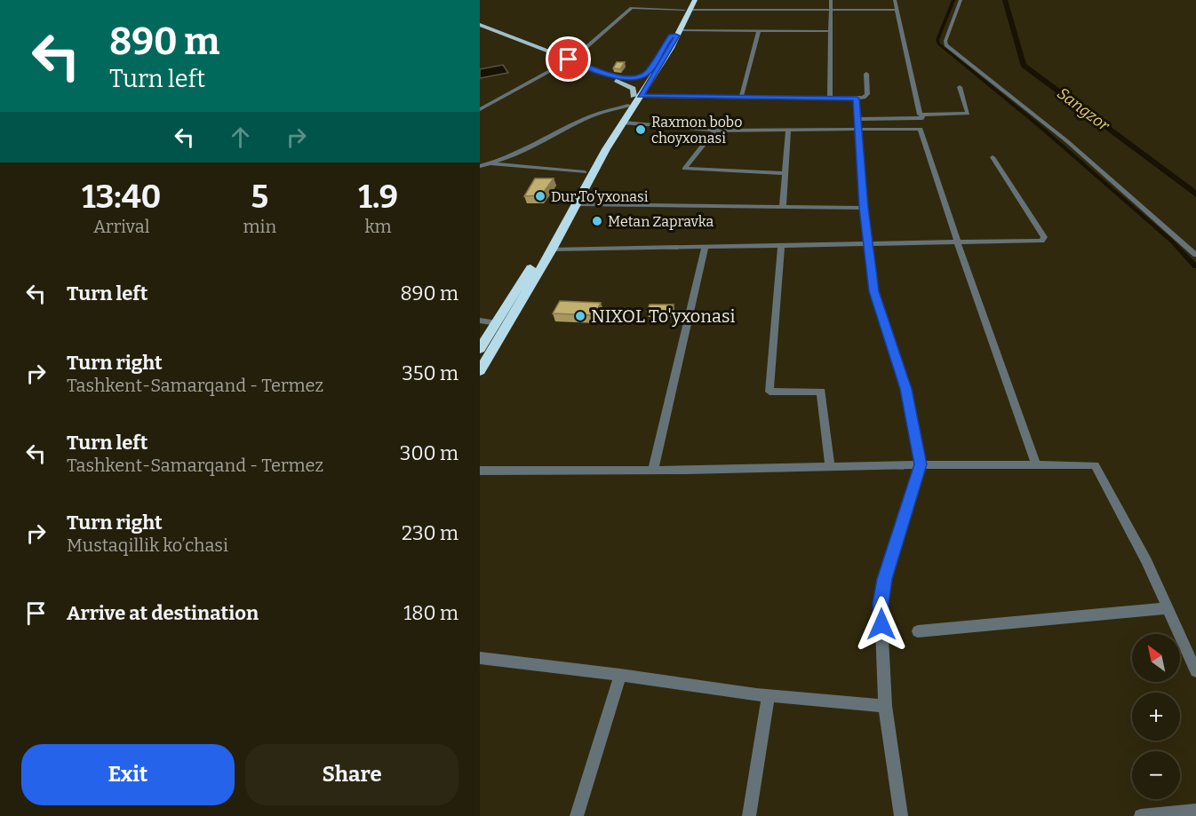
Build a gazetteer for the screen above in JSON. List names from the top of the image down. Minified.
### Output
{"water":["Sangzor"],"places":["Raxmon bobo choyxonasi","Dur To'yxonasi","Metan Zapravka","NIXOL To'yxonasi"],"north":"top left","page":{"turn":["890 m","Turn left"],"eta":["13:40","Arrival","5","min","1.9","km"],"list":[{"name":"Turn left","value":"890 m"},{"name":"Turn right","note":"Tashkent-Samarqand - Termez","value":"350 m"},{"name":"Turn left","note":"Tashkent-Samarqand - Termez","value":"300 m"},{"name":"Turn right","note":"Mustaqillik ko’chasi","value":"230 m"},{"name":"Arrive at destination","value":"180 m"}],"map_buttons":["+","−"],"buttons":["Exit","Share"]}}
